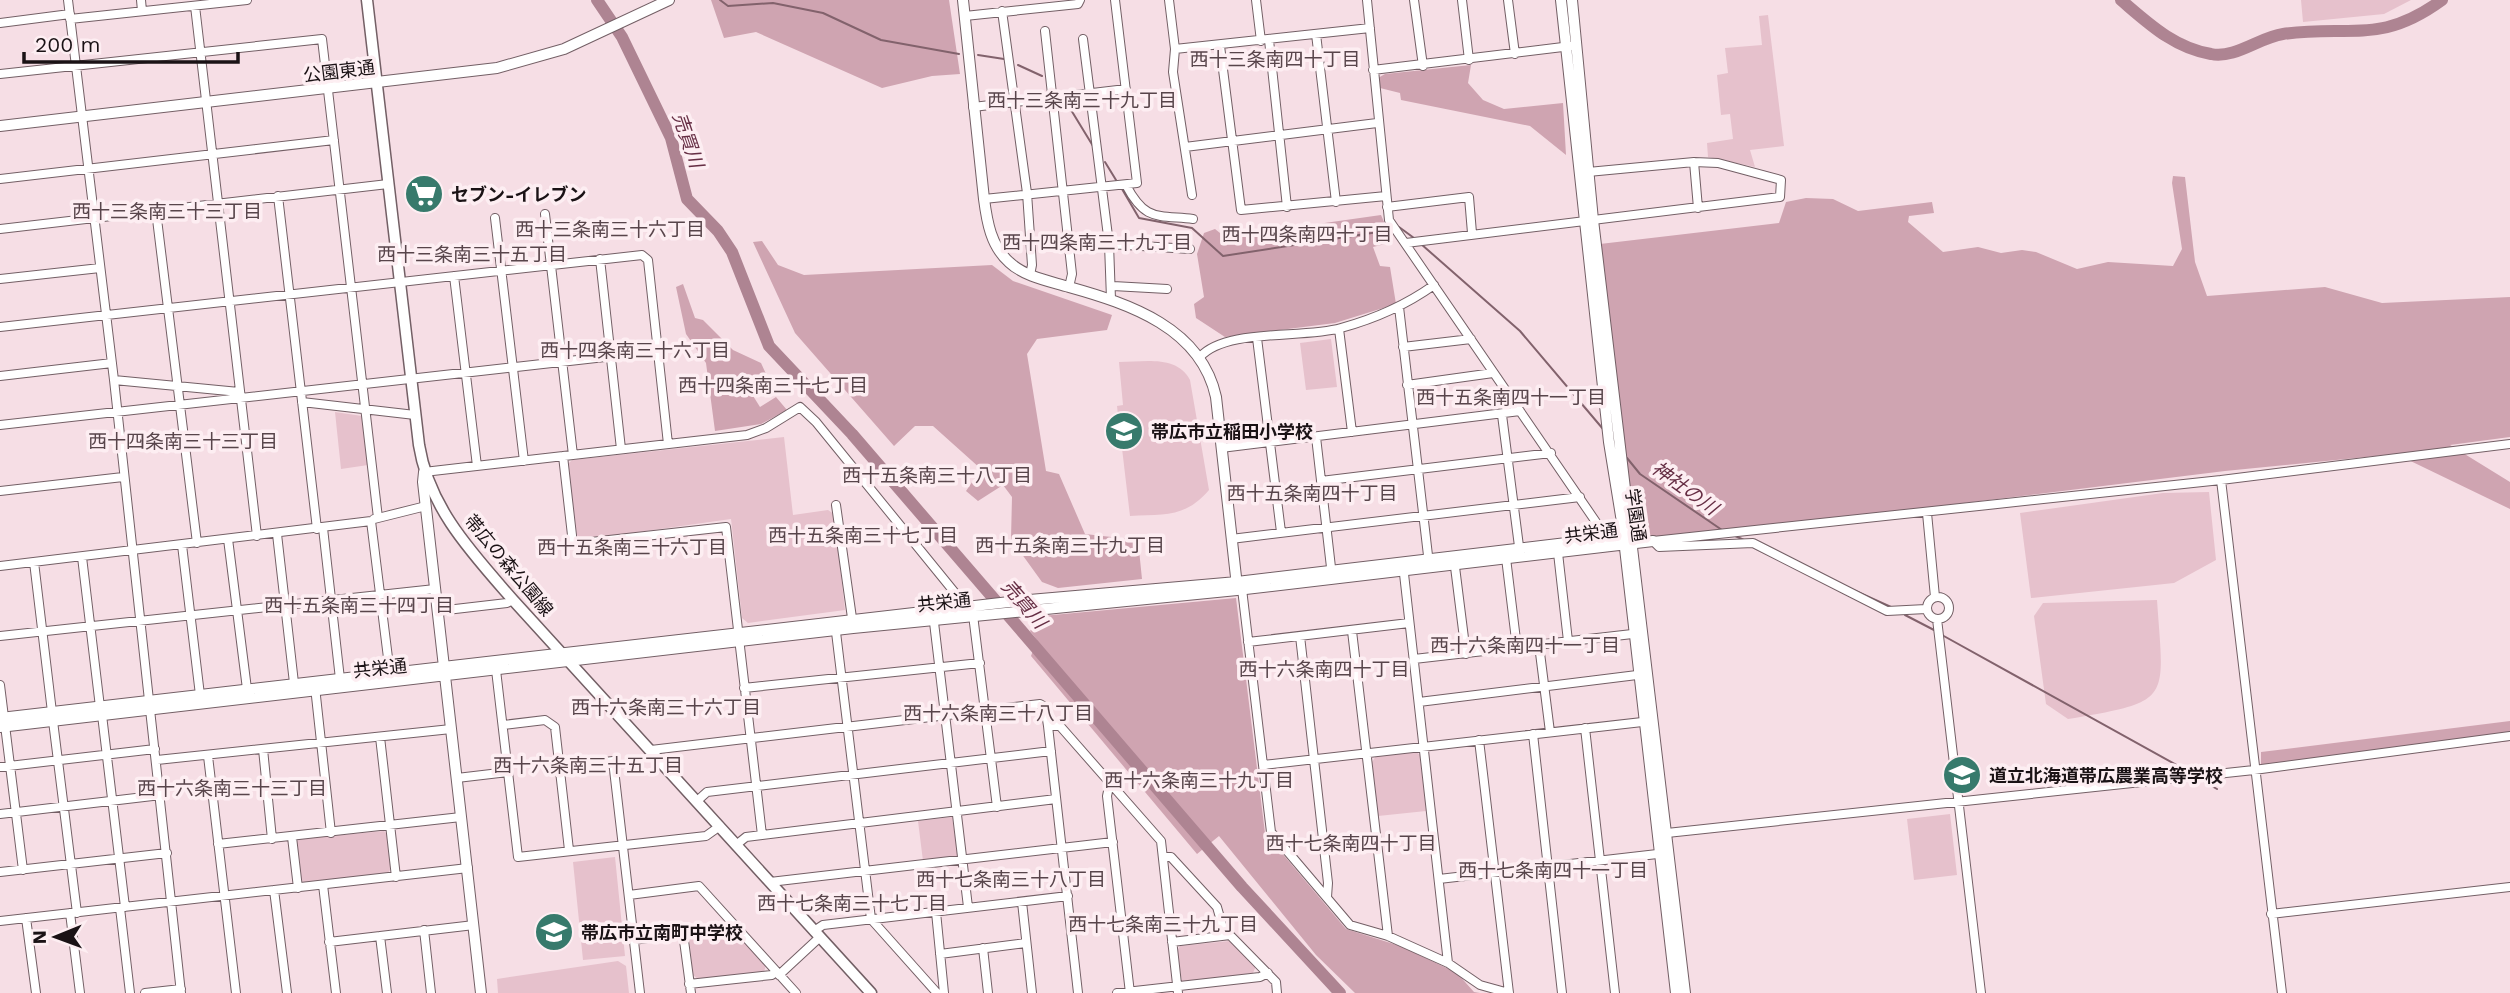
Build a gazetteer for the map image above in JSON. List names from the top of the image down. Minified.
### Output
{"streets":{"main road":["帯広の森公園線"],"street":["公園東通","学園通","共栄通"]},"crossings":[["公園東通","帯広の森公園線"],["学園通","共栄通"],["共栄通","帯広の森公園線"]],"districts":["西十三条南四十丁目","西十三条南三十九丁目","西十三条南三十三丁目","西十三条南三十六丁目","西十四条南四十丁目","西十四条南三十九丁目","西十三条南三十五丁目","西十四条南三十六丁目","西十四条南三十七丁目","西十五条南四十一丁目","西十四条南三十三丁目","西十五条南三十八丁目","西十五条南四十丁目","西十五条南三十七丁目","西十五条南三十九丁目","西十五条南三十六丁目","西十五条南三十四丁目","西十六条南四十一丁目","西十六条南四十丁目","西十六条南三十六丁目","西十六条南三十八丁目","西十六条南三十五丁目","西十六条南三十九丁目","西十六条南三十三丁目","西十七条南四十丁目","西十七条南四十一丁目","西十七条南三十八丁目","西十七条南三十七丁目","西十七条南三十九丁目"],"water":["売買川","神社の川"],"places":{"supermarket":["セブン-イレブン"],"school or university":["帯広市立稲田小学校","道立北海道帯広農業高等学校","帯広市立南町中学校"]},"scale_bar":"200 m","north":"left"}
